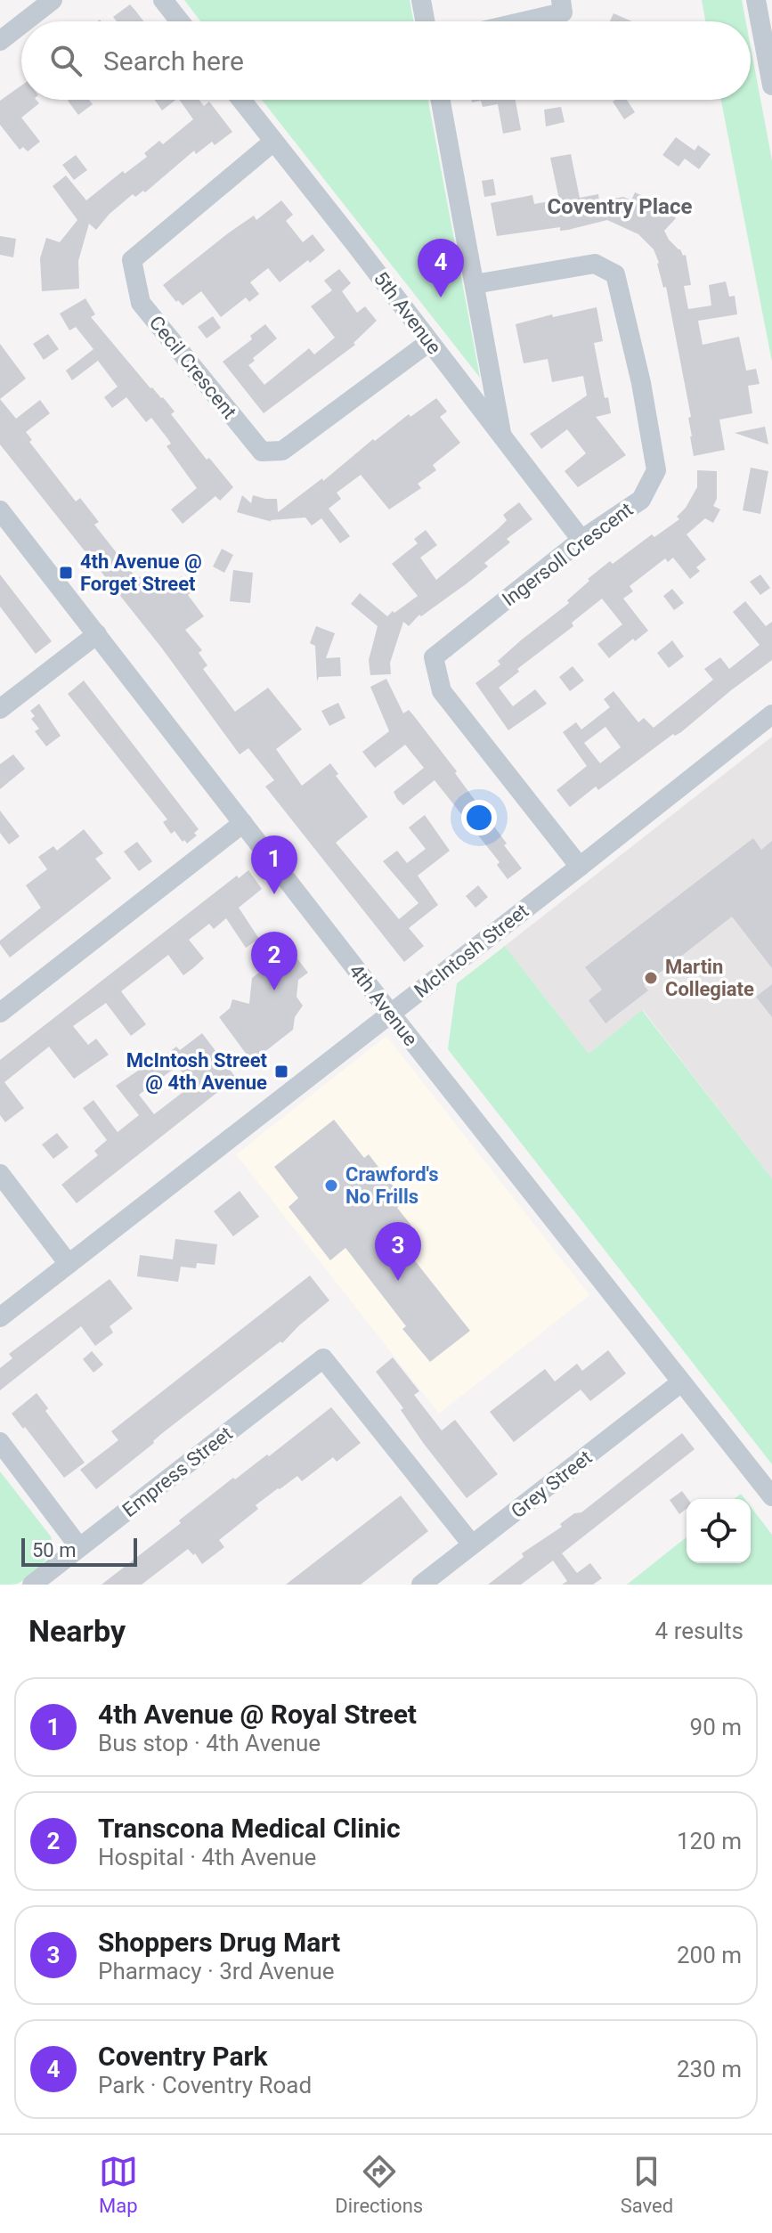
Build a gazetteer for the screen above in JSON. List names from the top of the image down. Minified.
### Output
{"streets":{"street":["5th Avenue","Cecil Crescent","Ingersoll Crescent","McIntosh Street","4th Avenue","Empress Street","Grey Street"]},"crossings":[["5th Avenue","Cecil Crescent"],["5th Avenue","Ingersoll Crescent"],["Ingersoll Crescent","McIntosh Street"],["McIntosh Street","4th Avenue"],["4th Avenue","Grey Street"],["Empress Street","Grey Street"]],"districts":["Coventry Place"],"places":{"transit":["4th Avenue @ Forget Street","McIntosh Street @ 4th Avenue"],"other":["Martin Collegiate","Crawford's No Frills"]},"scale_bar":"50 m","page":{"search":"Search here","pins":["4","1","2","3"],"scale":"50 m","heading":["Nearby","4 results"],"list":[{"mark":"1","name":"4th Avenue @ Royal Street","note":"Bus stop · 4th Avenue","value":"90 m"},{"mark":"2","name":"Transcona Medical Clinic","note":"Hospital · 4th Avenue","value":"120 m"},{"mark":"3","name":"Shoppers Drug Mart","note":"Pharmacy · 3rd Avenue","value":"200 m"},{"mark":"4","name":"Coventry Park","note":"Park · Coventry Road","value":"230 m"}],"nav":["Map","Directions","Saved"]}}
